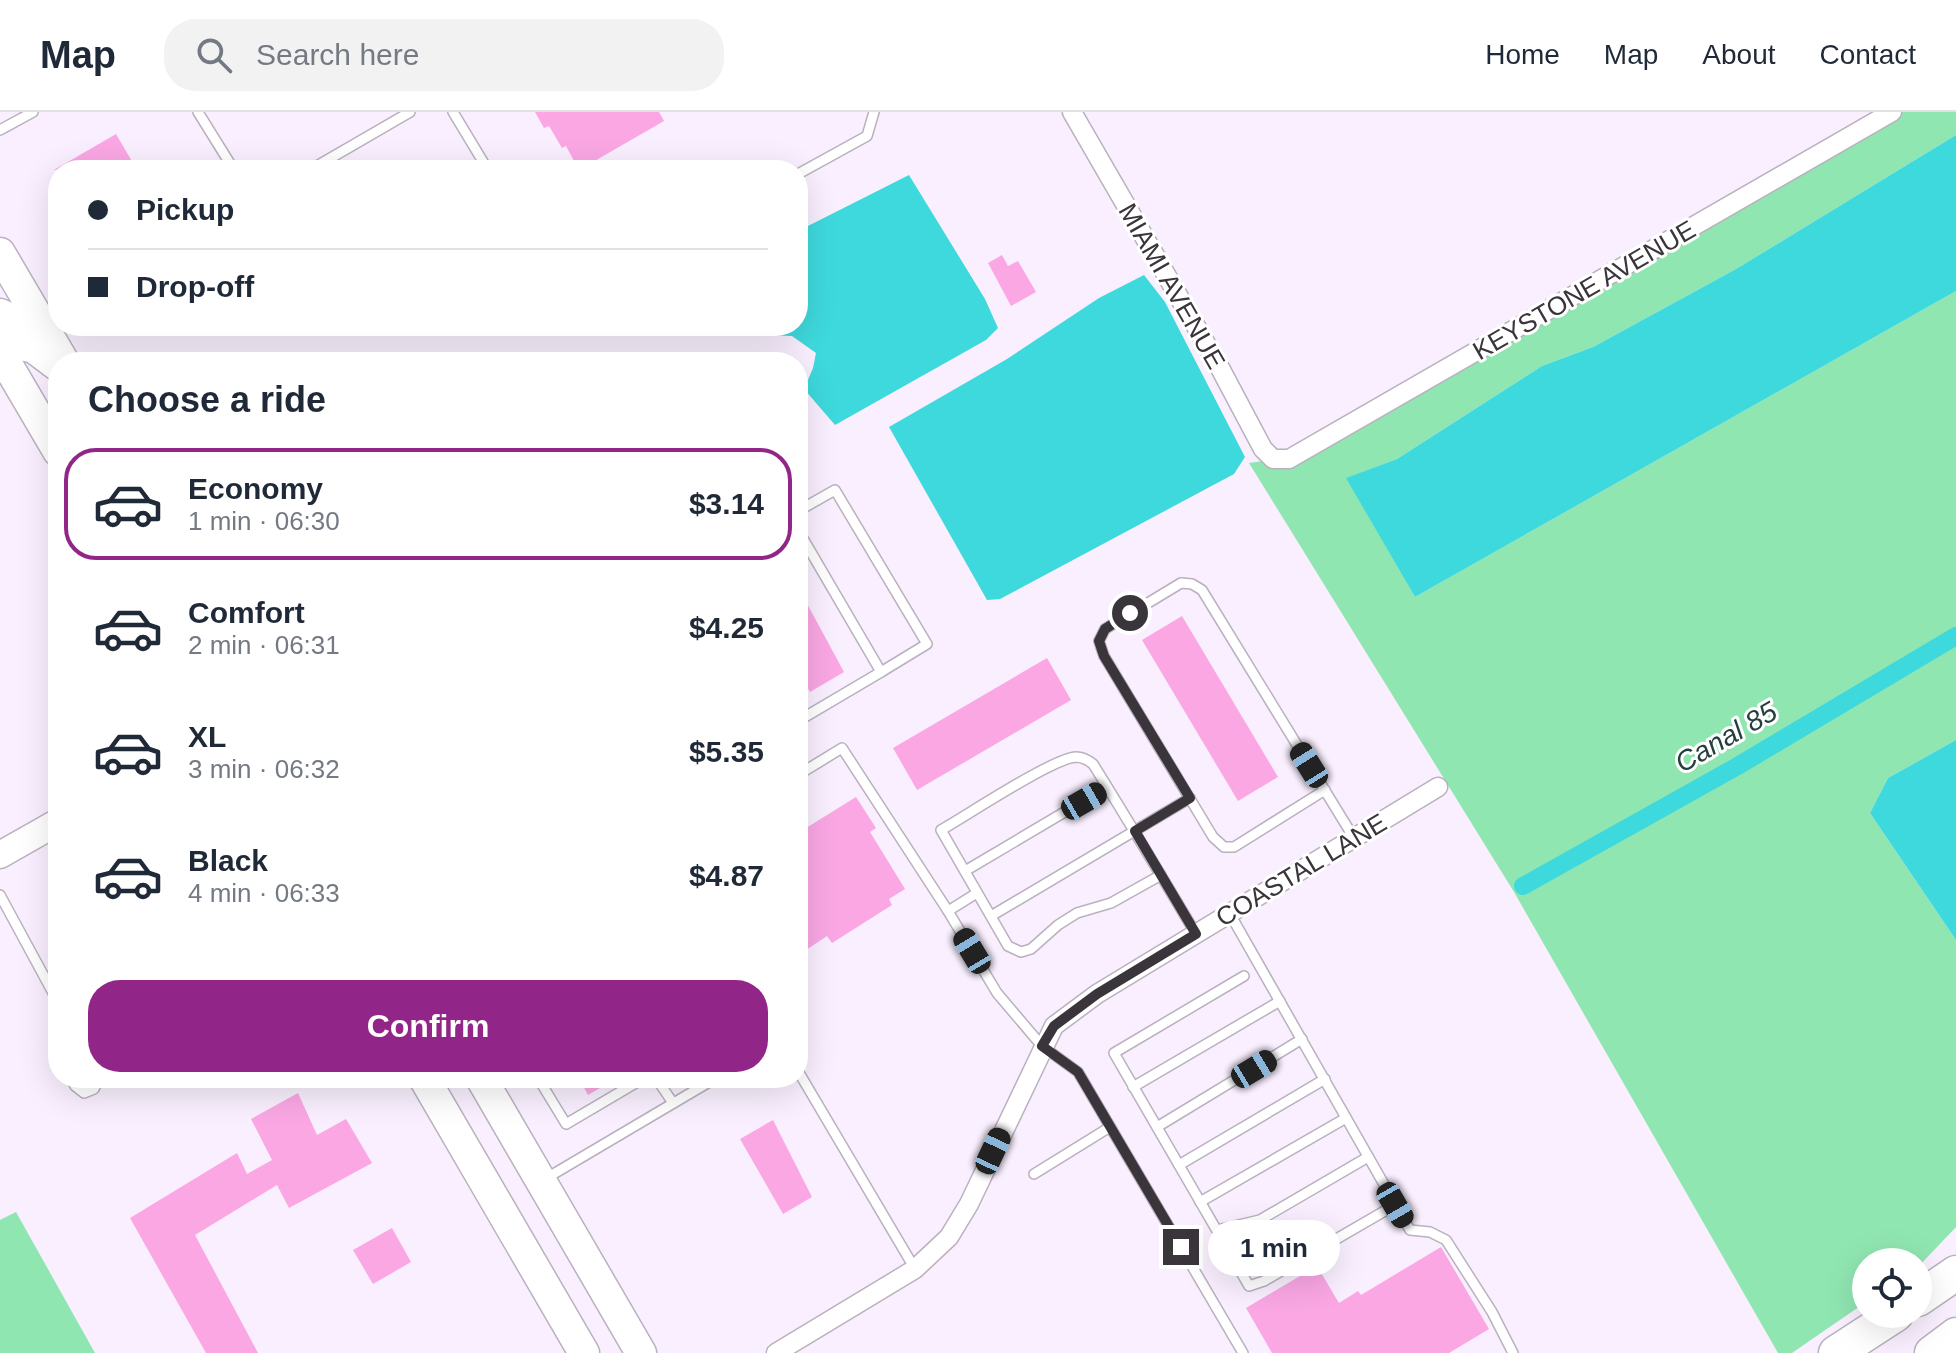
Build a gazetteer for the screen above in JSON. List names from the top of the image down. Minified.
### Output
{"streets":{"street":["MIAMI AVENUE","KEYSTONE AVENUE","COASTAL LANE"]},"crossings":[["MIAMI AVENUE","KEYSTONE AVENUE"]],"water":["Canal 85"],"page":{"header":"Map","search":"Search here","nav":["Home","Map","About","Contact"],"banner":["Pickup","Drop-off"],"heading":"Choose a ride","list":[{"name":"Economy","note":"1 min · 06:30","value":"$3.14"},{"name":"Comfort","note":"2 min · 06:31","value":"$4.25"},{"name":"XL","note":"3 min · 06:32","value":"$5.35"},{"name":"Black","note":"4 min · 06:33","value":"$4.87"}],"buttons":"Confirm","bubble":"1 min"}}
